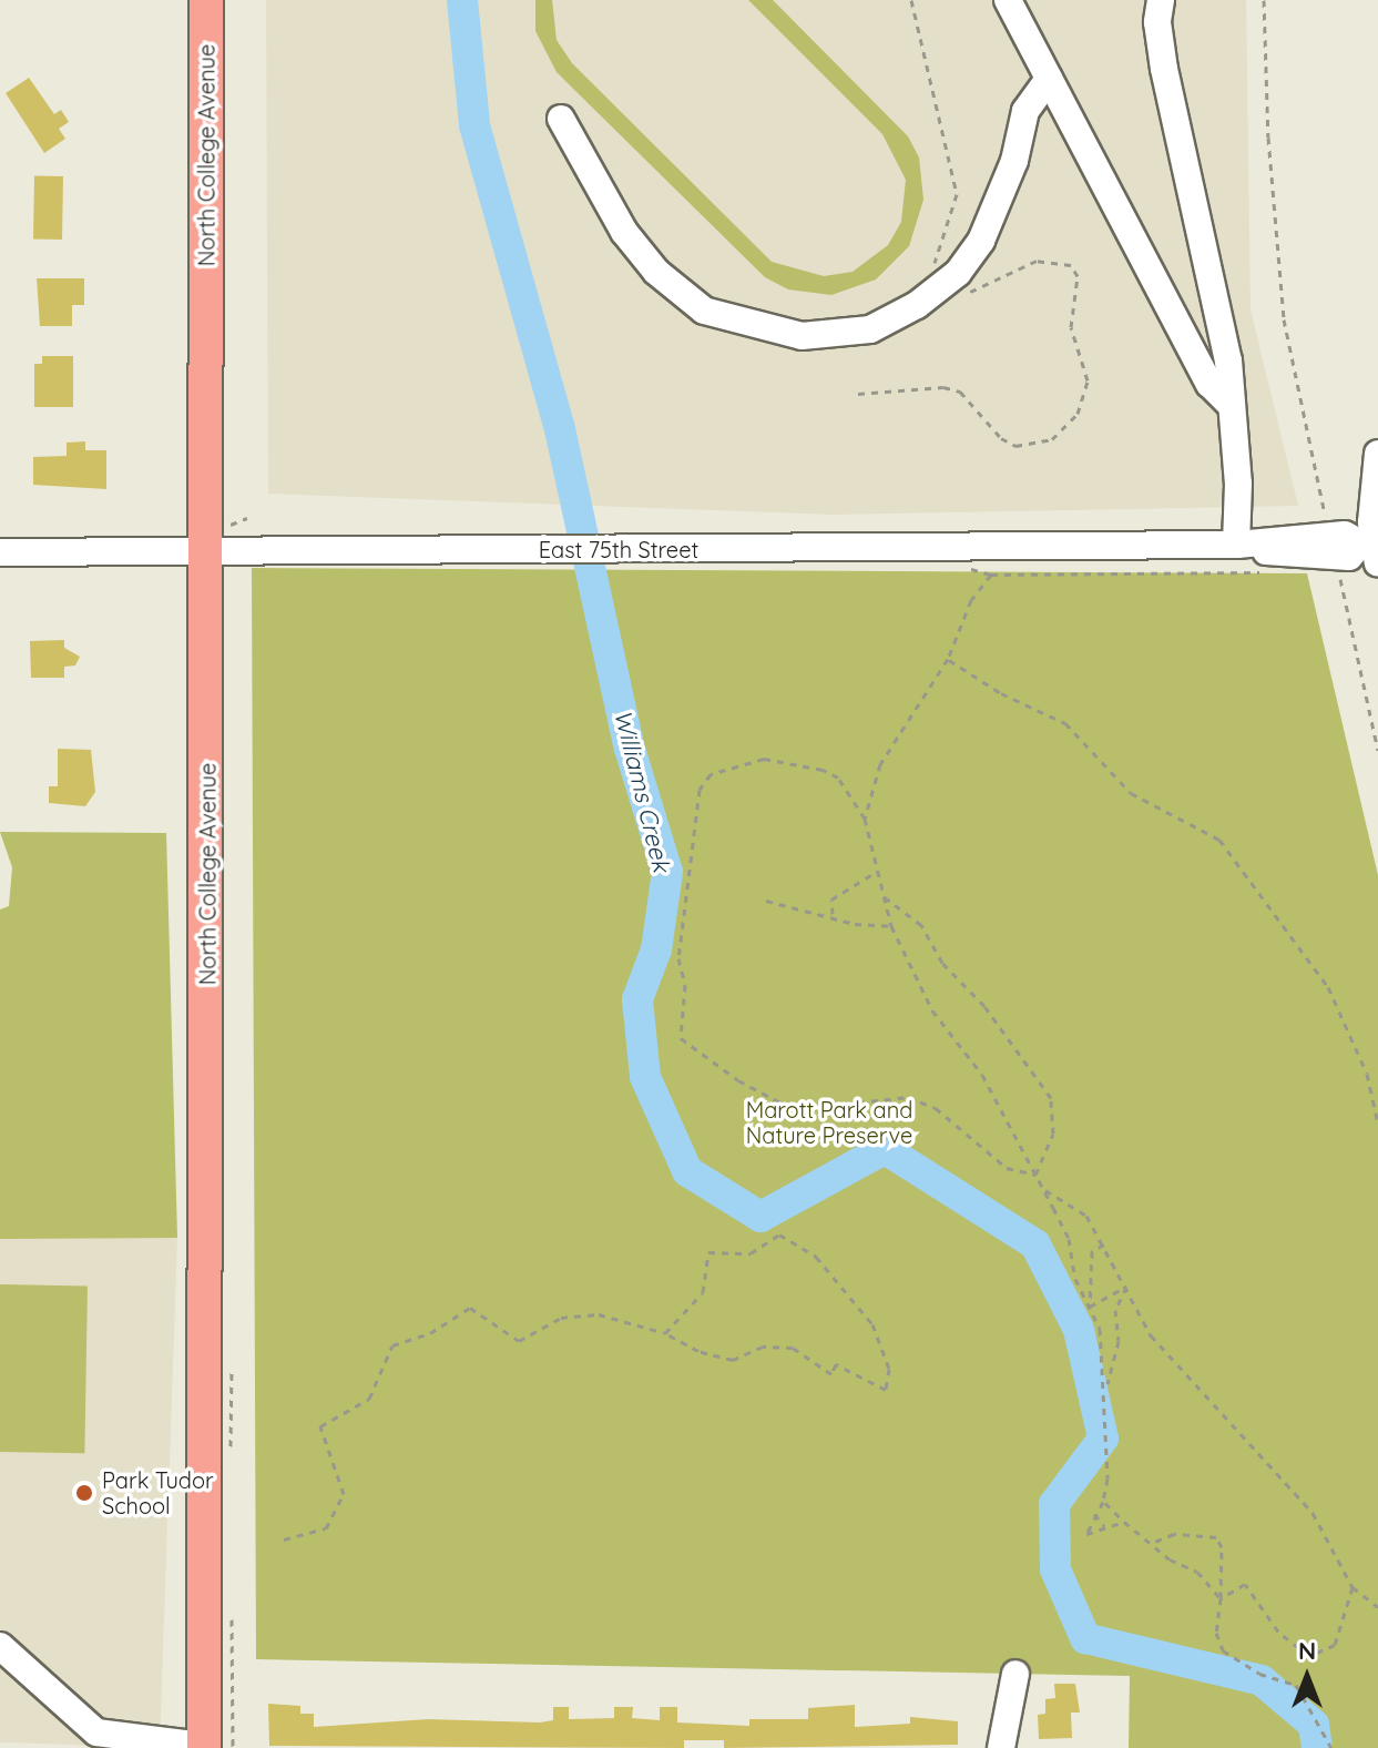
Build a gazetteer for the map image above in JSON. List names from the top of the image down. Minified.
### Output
{"streets":{"main road":["North College Avenue"],"street":["East 75th Street"]},"crossings":[["North College Avenue","East 75th Street"]],"water":["Williams Creek"],"parks":["Marott Park and Nature Preserve"],"places":["Park Tudor School"],"north":"top"}
